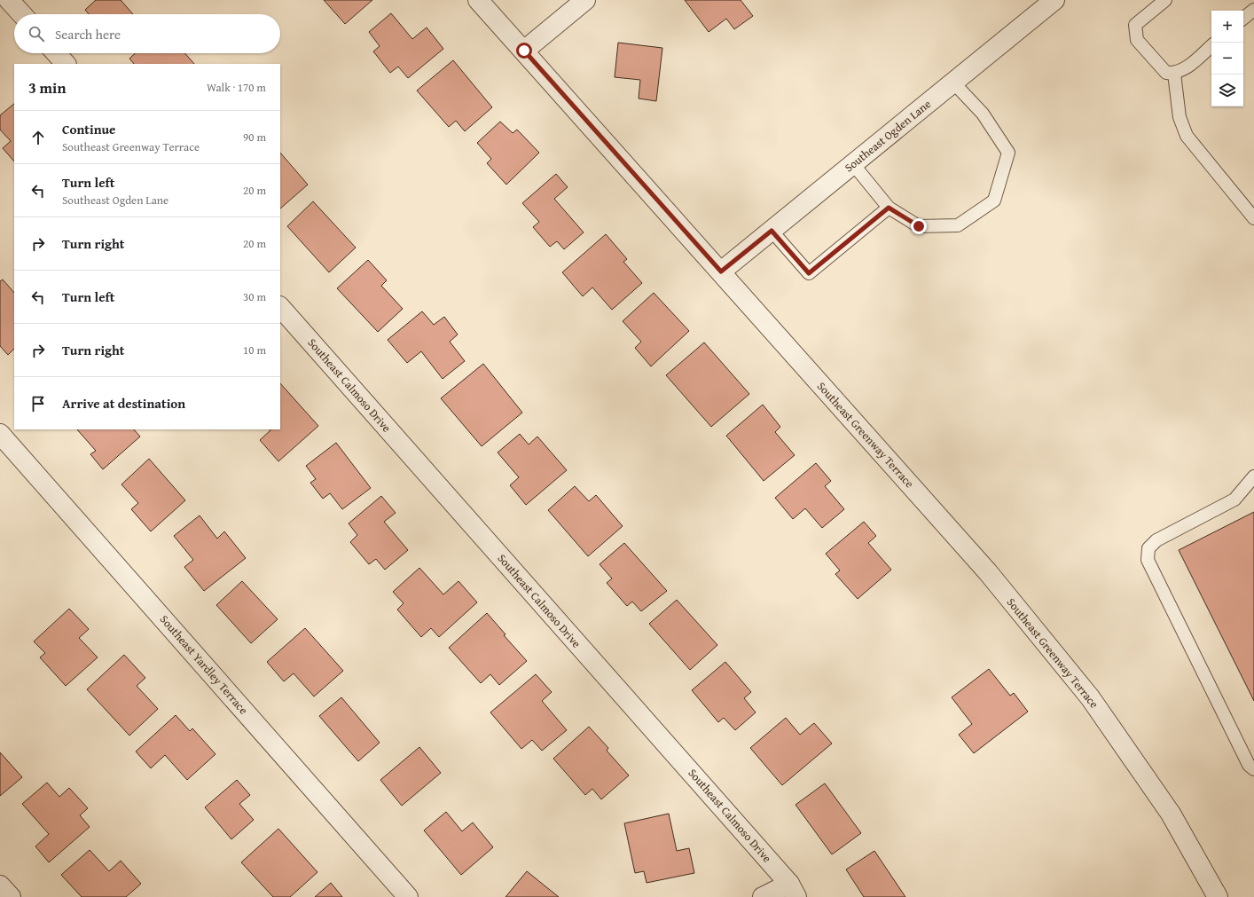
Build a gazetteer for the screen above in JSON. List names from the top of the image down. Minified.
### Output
{"streets":{"street":["Southeast Ogden Lane","Southeast Calmoso Drive","Southeast Greenway Terrace","Southeast Yardley Terrace"]},"crossings":[["Southeast Ogden Lane","Southeast Greenway Terrace"]],"page":{"map_buttons":["+","−"],"search":"Search here","heading":["3 min","Walk · 170 m"],"list":[["Continue","Southeast Greenway Terrace","90 m"],["Turn left","Southeast Ogden Lane","20 m"],["Turn right","20 m"],["Turn left","30 m"],["Turn right","10 m"],"Arrive at destination"]}}
